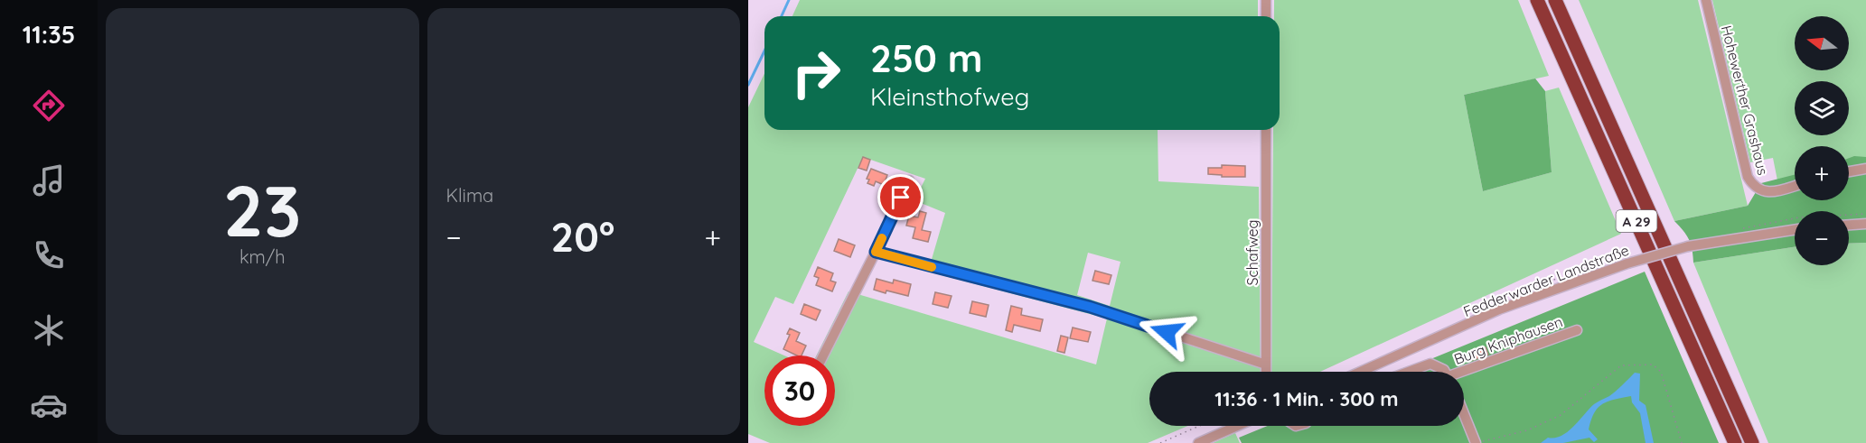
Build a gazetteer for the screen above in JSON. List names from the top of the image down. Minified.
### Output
{"streets":{"highway":["A 29"],"street":["Hohewerther Grashaus","Schafweg","Fedderwarder Landstraße","Burg Kniphausen"]},"north":"left","page":{"tabs":"11:35","tile":[["23","km/h"],"Klima"],"map_buttons":["+","−"],"turn":["250 m","Kleinsthofweg"],"heat":["−","20°","+"],"limit":"30","trip":"11:36 · 1 Min. · 300 m"}}
